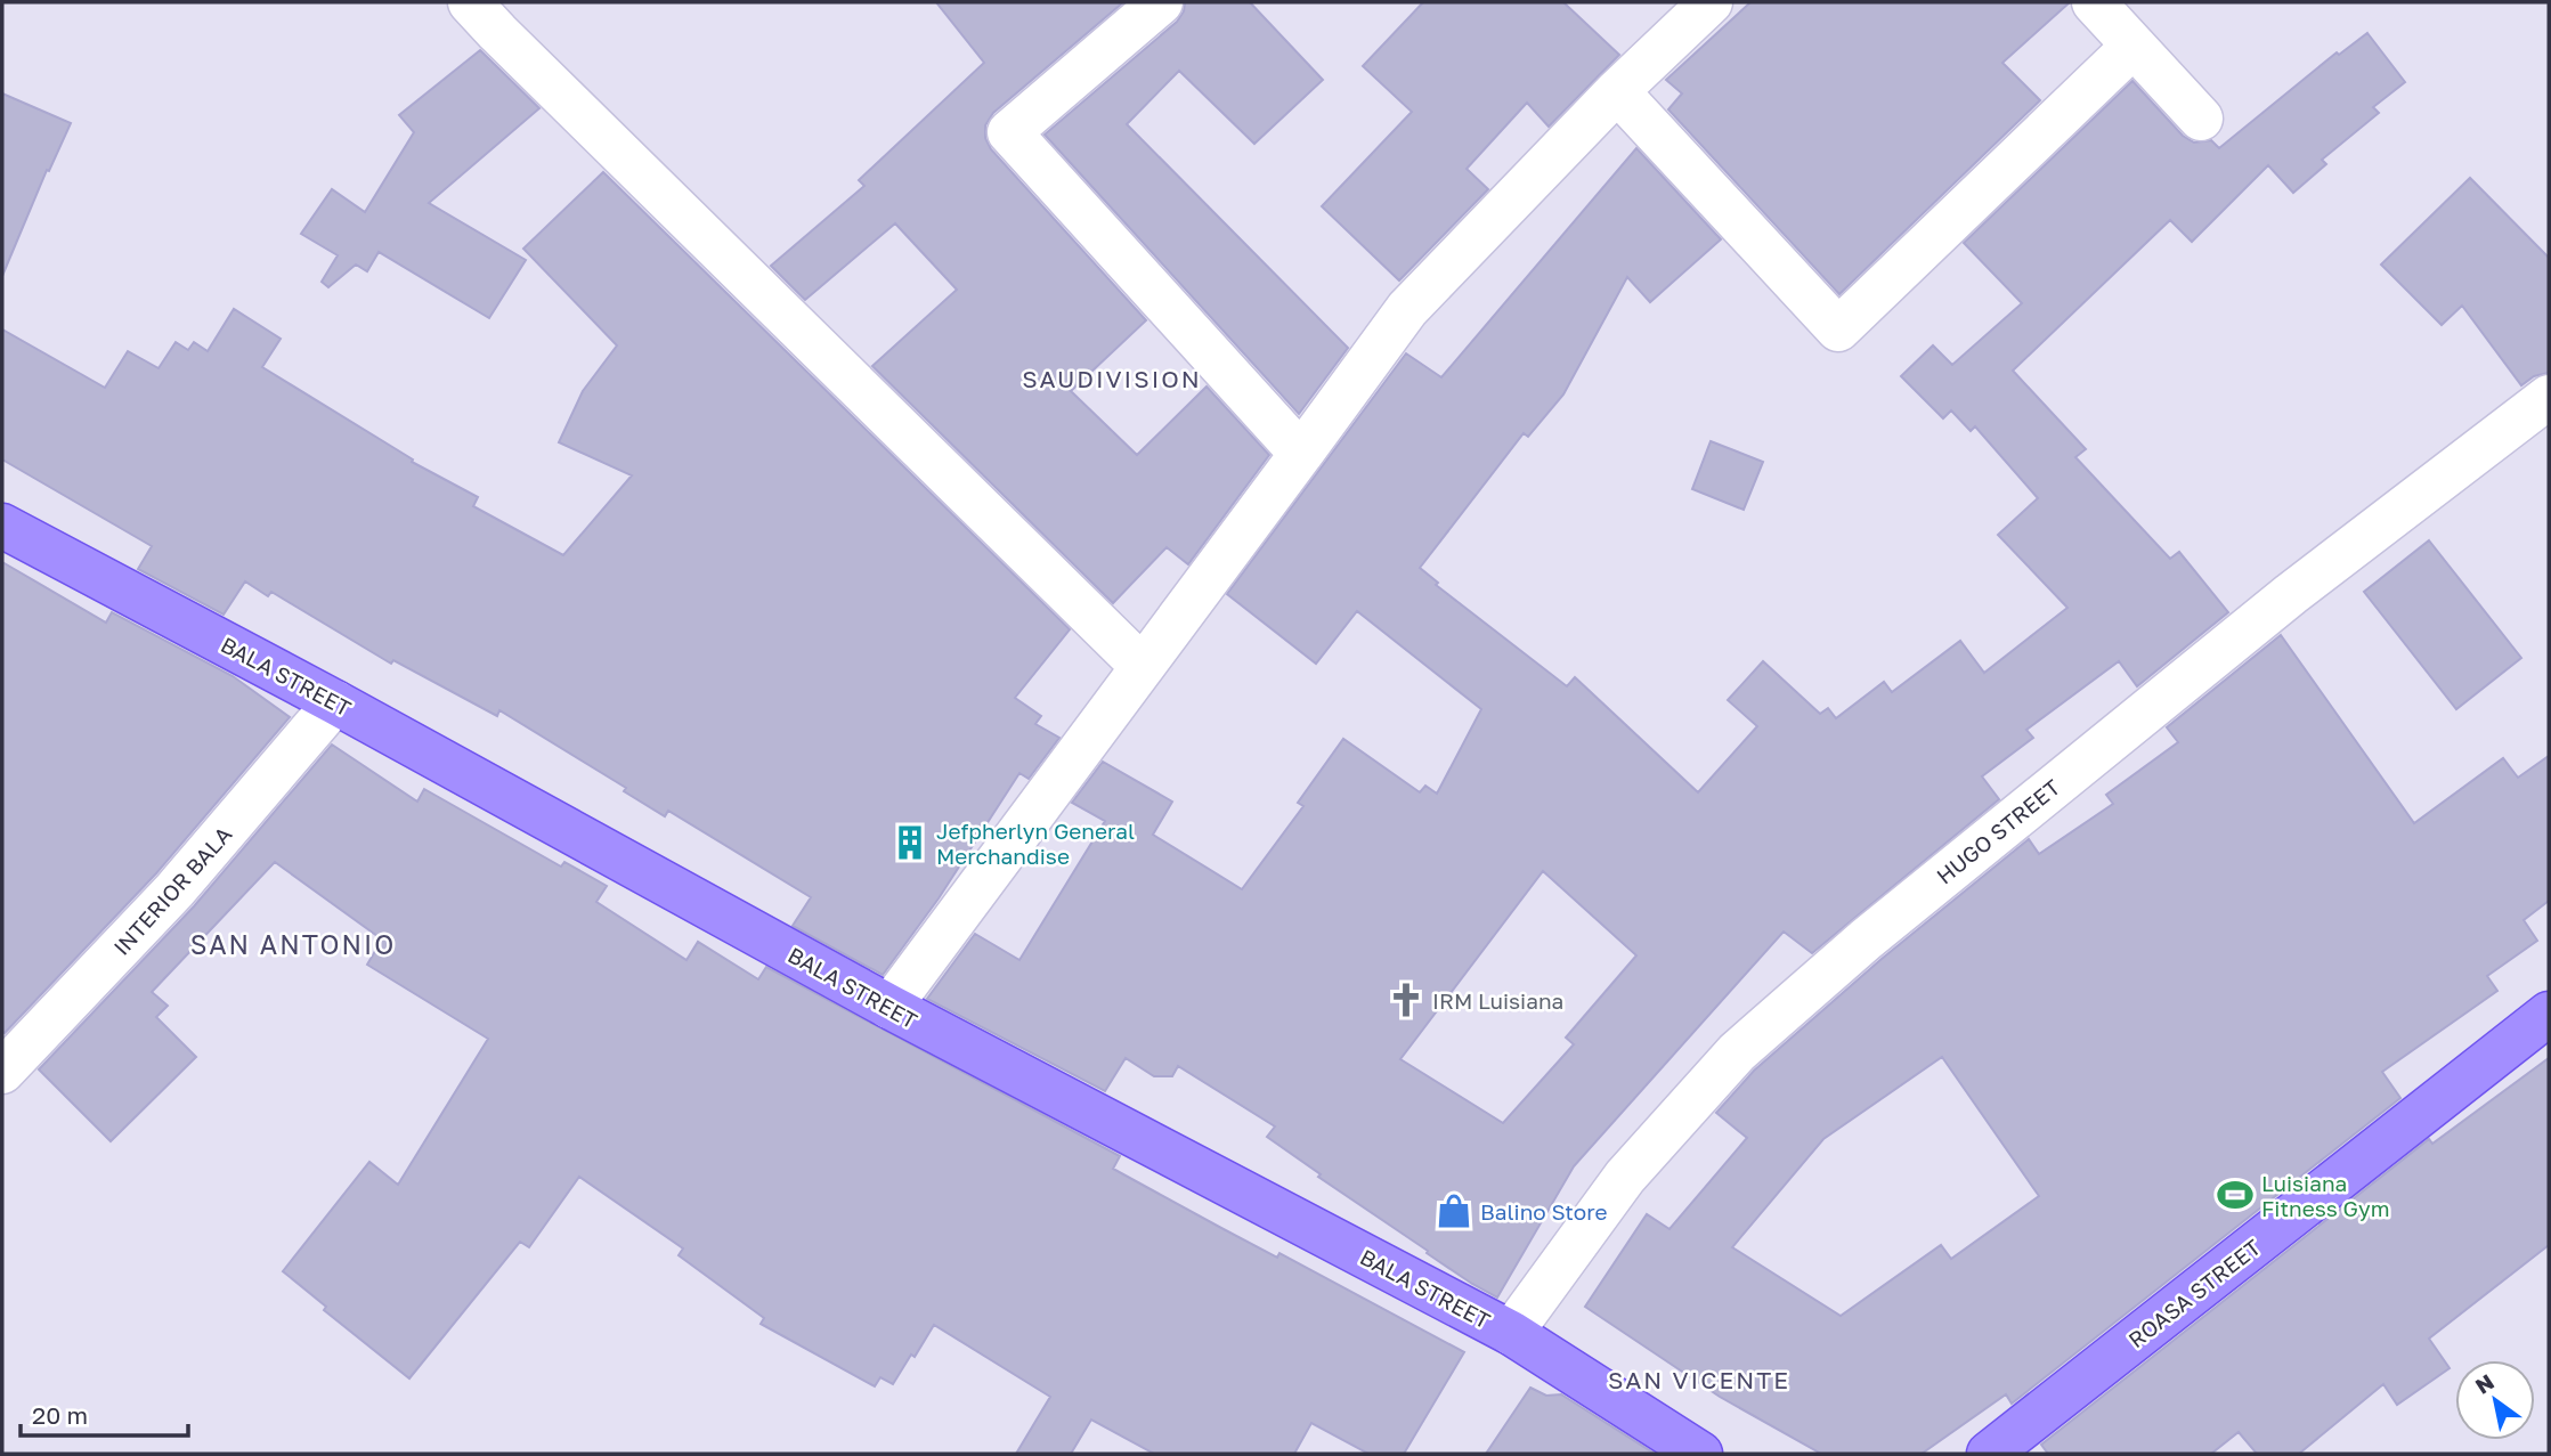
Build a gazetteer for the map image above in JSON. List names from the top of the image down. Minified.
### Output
{"streets":{"main road":["BALA STREET","ROASA STREET"],"street":["HUGO STREET","INTERIOR BALA"]},"crossings":[["BALA STREET","HUGO STREET"],["BALA STREET","INTERIOR BALA"]],"districts":["SAUDIVISION","SAN ANTONIO","SAN VICENTE"],"places":{"building":["Jefpherlyn General Merchandise"],"church":["IRM Luisiana"],"sports":["Luisiana Fitness Gym"],"shop":["Balino Store"]},"scale_bar":"20 m","north":"top left"}
